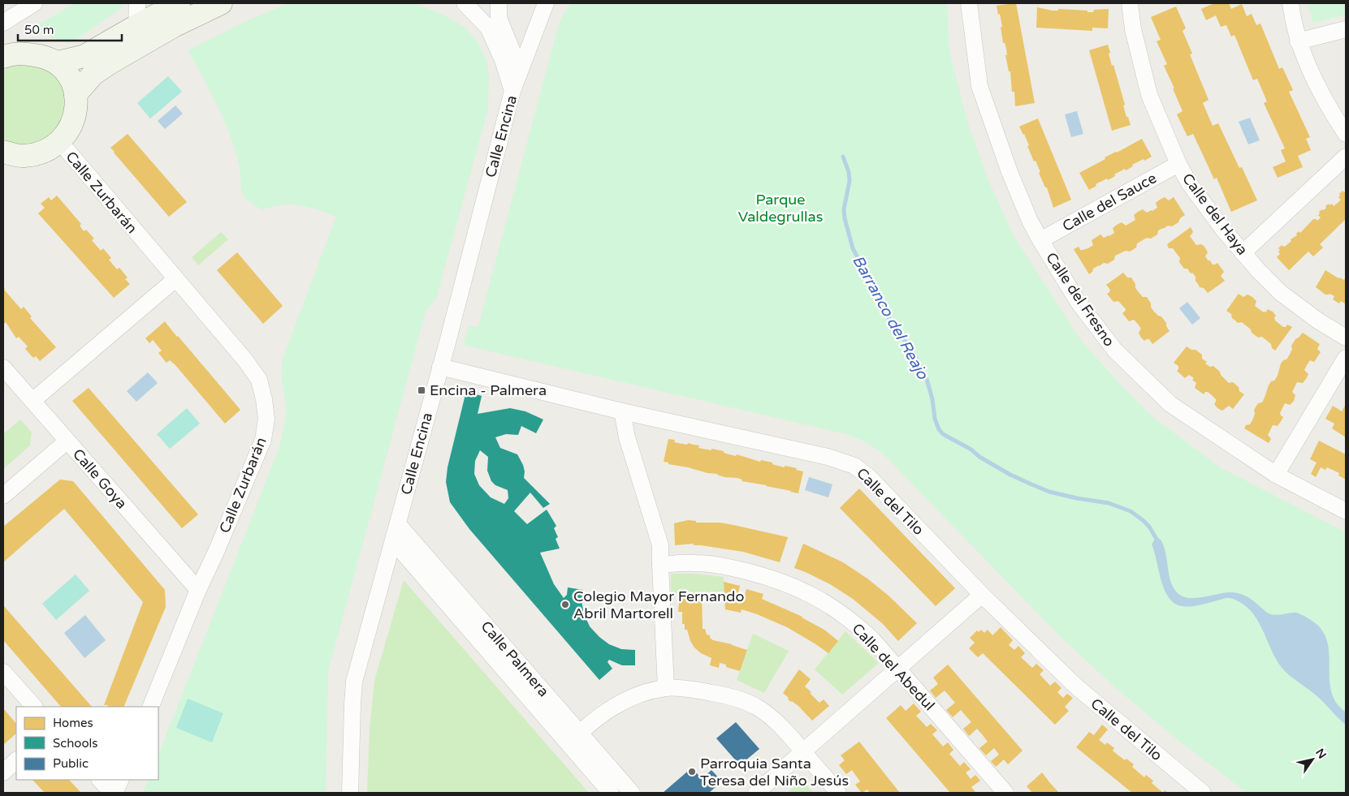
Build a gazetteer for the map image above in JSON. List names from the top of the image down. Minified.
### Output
{"streets":{"street":["Calle Encina","Calle Zurbarán","Calle del Sauce","Calle del Haya","Calle del Fresno","Calle Goya","Calle del Tilo","Calle Palmera","Calle del Abedul"]},"crossings":[["Calle Encina","Calle del Tilo"],["Calle Encina","Calle Palmera"],["Calle Zurbarán","Calle Goya"],["Calle del Sauce","Calle del Haya"],["Calle del Sauce","Calle del Fresno"]],"water":["Barranco del Reajo"],"parks":["Parque Valdegrullas"],"places":{"transit":["Encina - Palmera"],"other":["Colegio Mayor Fernando Abril Martorell","Parroquia Santa Teresa del Niño Jesús"]},"legend":["Homes","Schools","Public"],"scale_bar":"50 m","north":"top right"}
